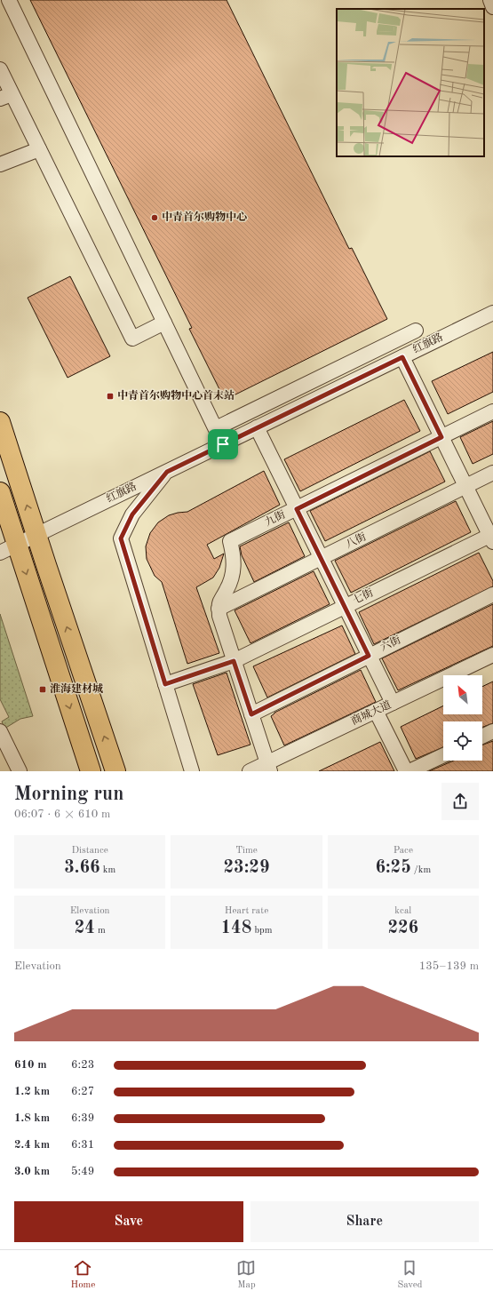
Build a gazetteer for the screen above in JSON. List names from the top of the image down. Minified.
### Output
{"streets":{"street":["红旗路","九街","八街","七街","六街","商城大道"]},"crossings":[["九街","八街"]],"places":{"other":["中青首尔购物中心"],"transit":["中青首尔购物中心首末站","淮海建材城"]},"north":"top left","page":{"heading":["Morning run","06:07 · 6 × 610 m"],"stats":[["Distance","3.66 km"],["Time","23:29"],["Pace","6:25 /km"],["Elevation","24 m"],["Heart rate","148 bpm"],["kcal","226"]],"chart":["Elevation","135–139 m"],"list":[{"name":"610 m","note":"6:23"},{"name":"1.2 km","note":"6:27"},{"name":"1.8 km","note":"6:39"},{"name":"2.4 km","note":"6:31"},{"name":"3.0 km","note":"5:49"}],"buttons":["Save","Share"],"tabs":["Home","Map","Saved"]}}
